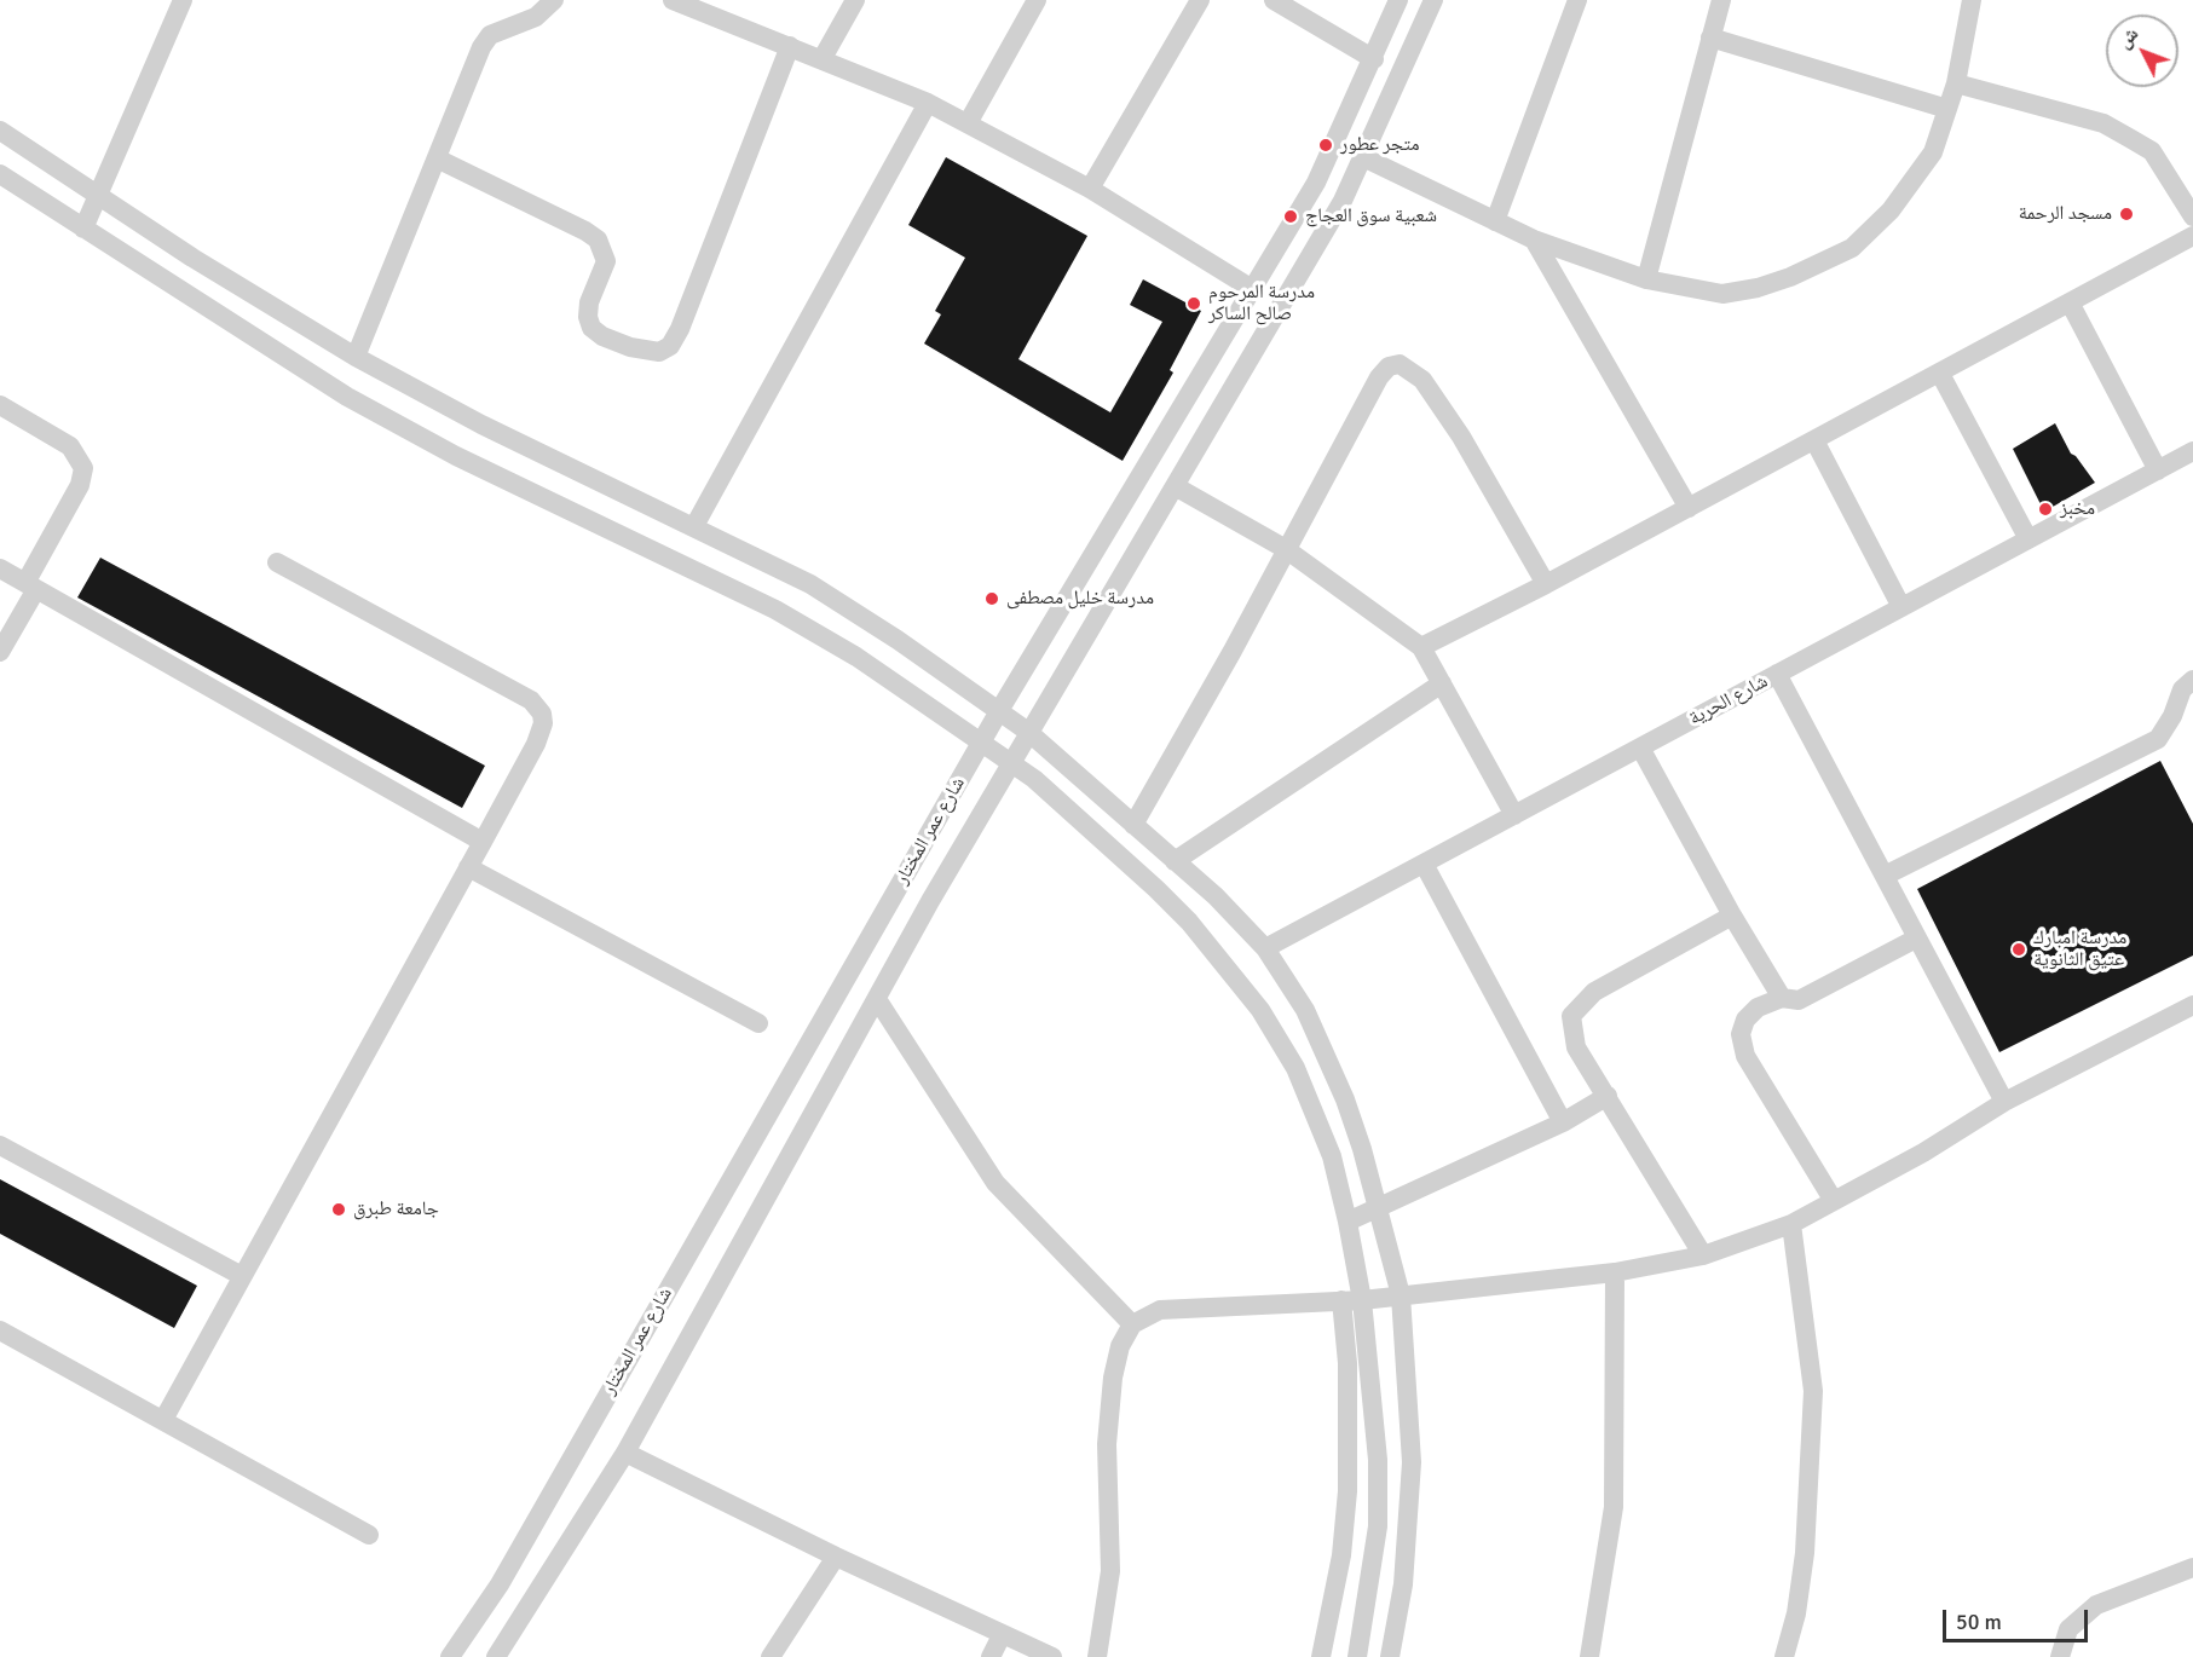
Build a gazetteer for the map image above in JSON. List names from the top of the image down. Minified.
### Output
{"streets":{"street":["شارع الحرية","شارع عمر المختار"]},"places":["متجر عطور","مسجد الرحمة","شعبية سوق العجاج","مدرسة المرحوم صالح الساكر","مخبز","مدرسة خليل مصطفى","مدرسة امبارك عتيق الثانوية","جامعة طبرق"],"scale_bar":"50 m","north":"top left"}
